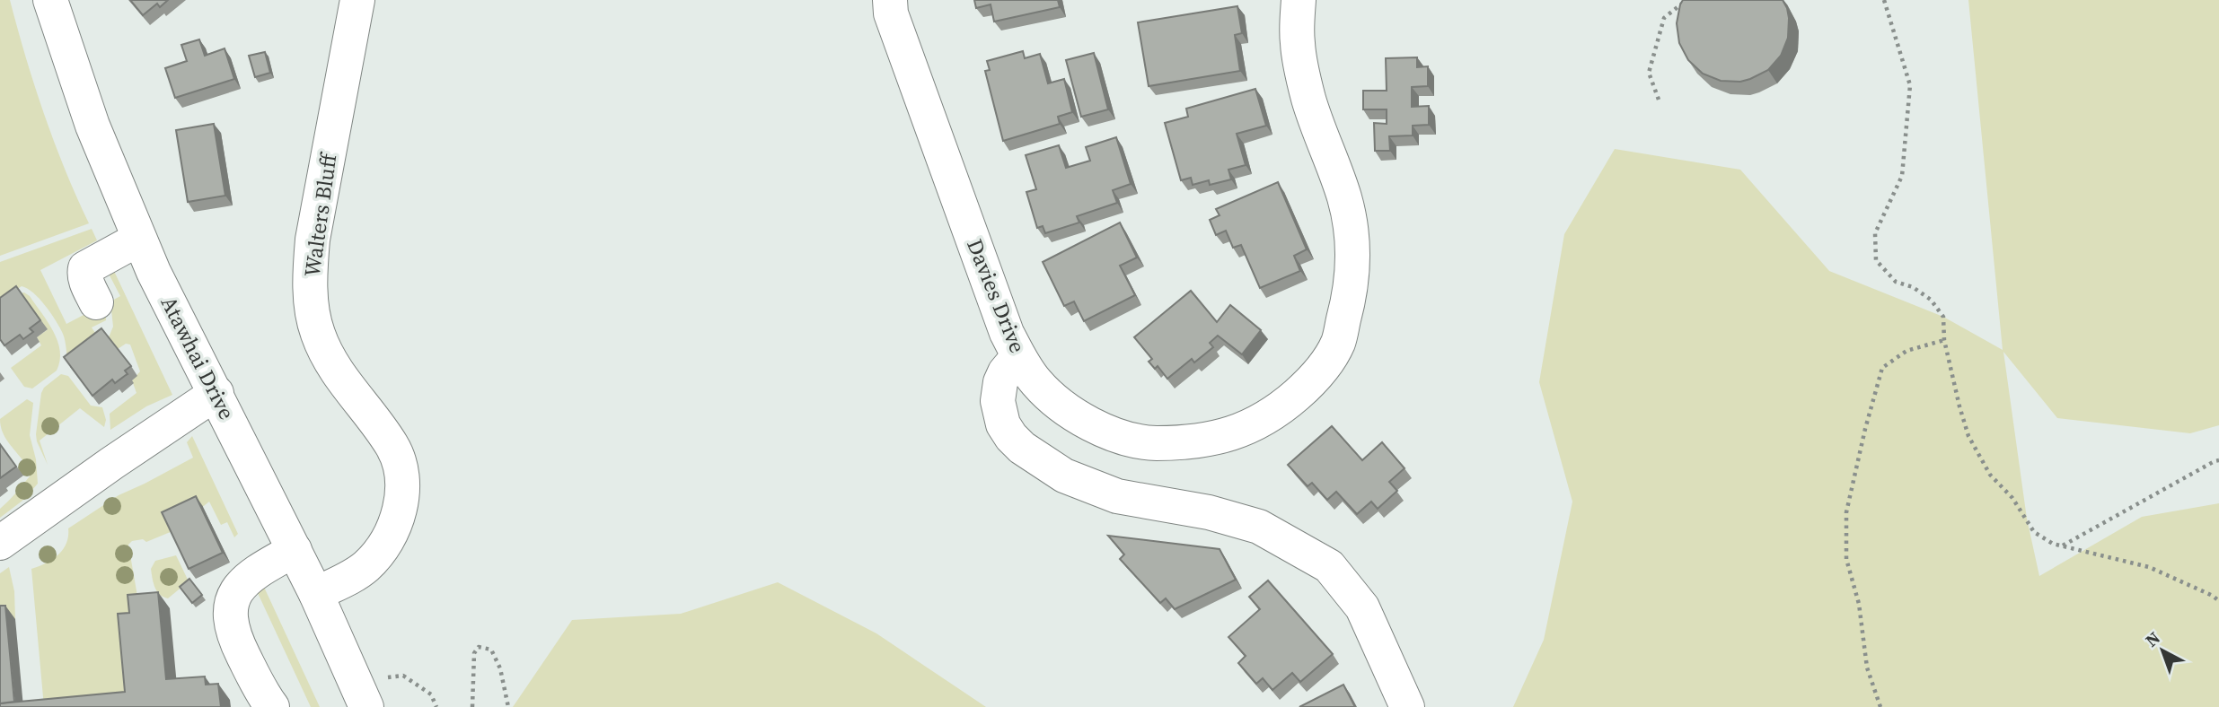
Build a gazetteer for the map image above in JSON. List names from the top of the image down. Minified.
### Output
{"streets":{"street":["Walters Bluff","Davies Drive","Atawhai Drive"]},"crossings":[["Walters Bluff","Atawhai Drive"]],"north":"top left"}
